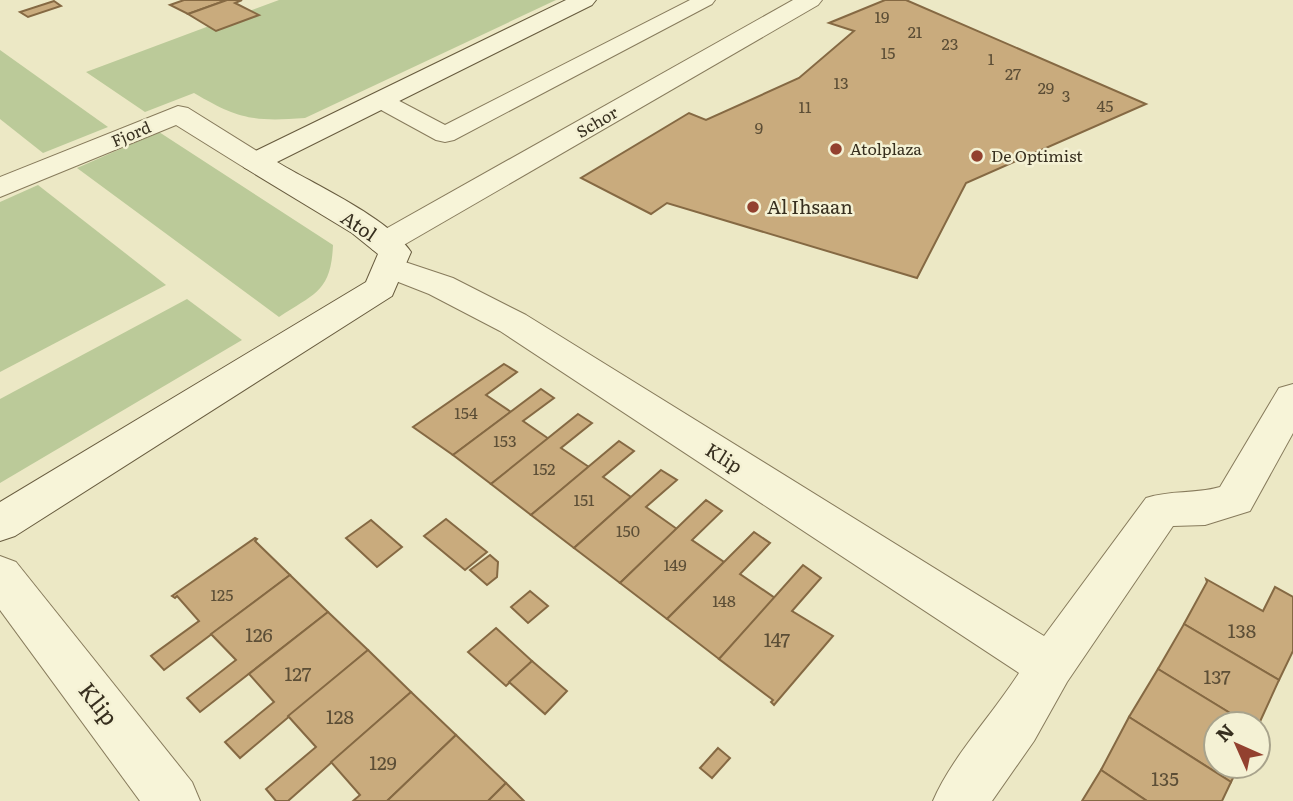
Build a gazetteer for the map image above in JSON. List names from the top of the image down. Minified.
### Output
{"streets":{"street":["Schor","Fjord","Atol","Klip"]},"crossings":[["Schor","Atol"],["Schor","Klip"],["Fjord","Atol"],["Atol","Klip"]],"places":["Atolplaza","De Optimist","Al Ihsaan"],"house_numbers":["19","21","23","15","1","27","13","29","3","45","11","9","154","153","152","151","150","149","125","148","138","126","147","127","137","128","129","135"],"north":"top left"}
